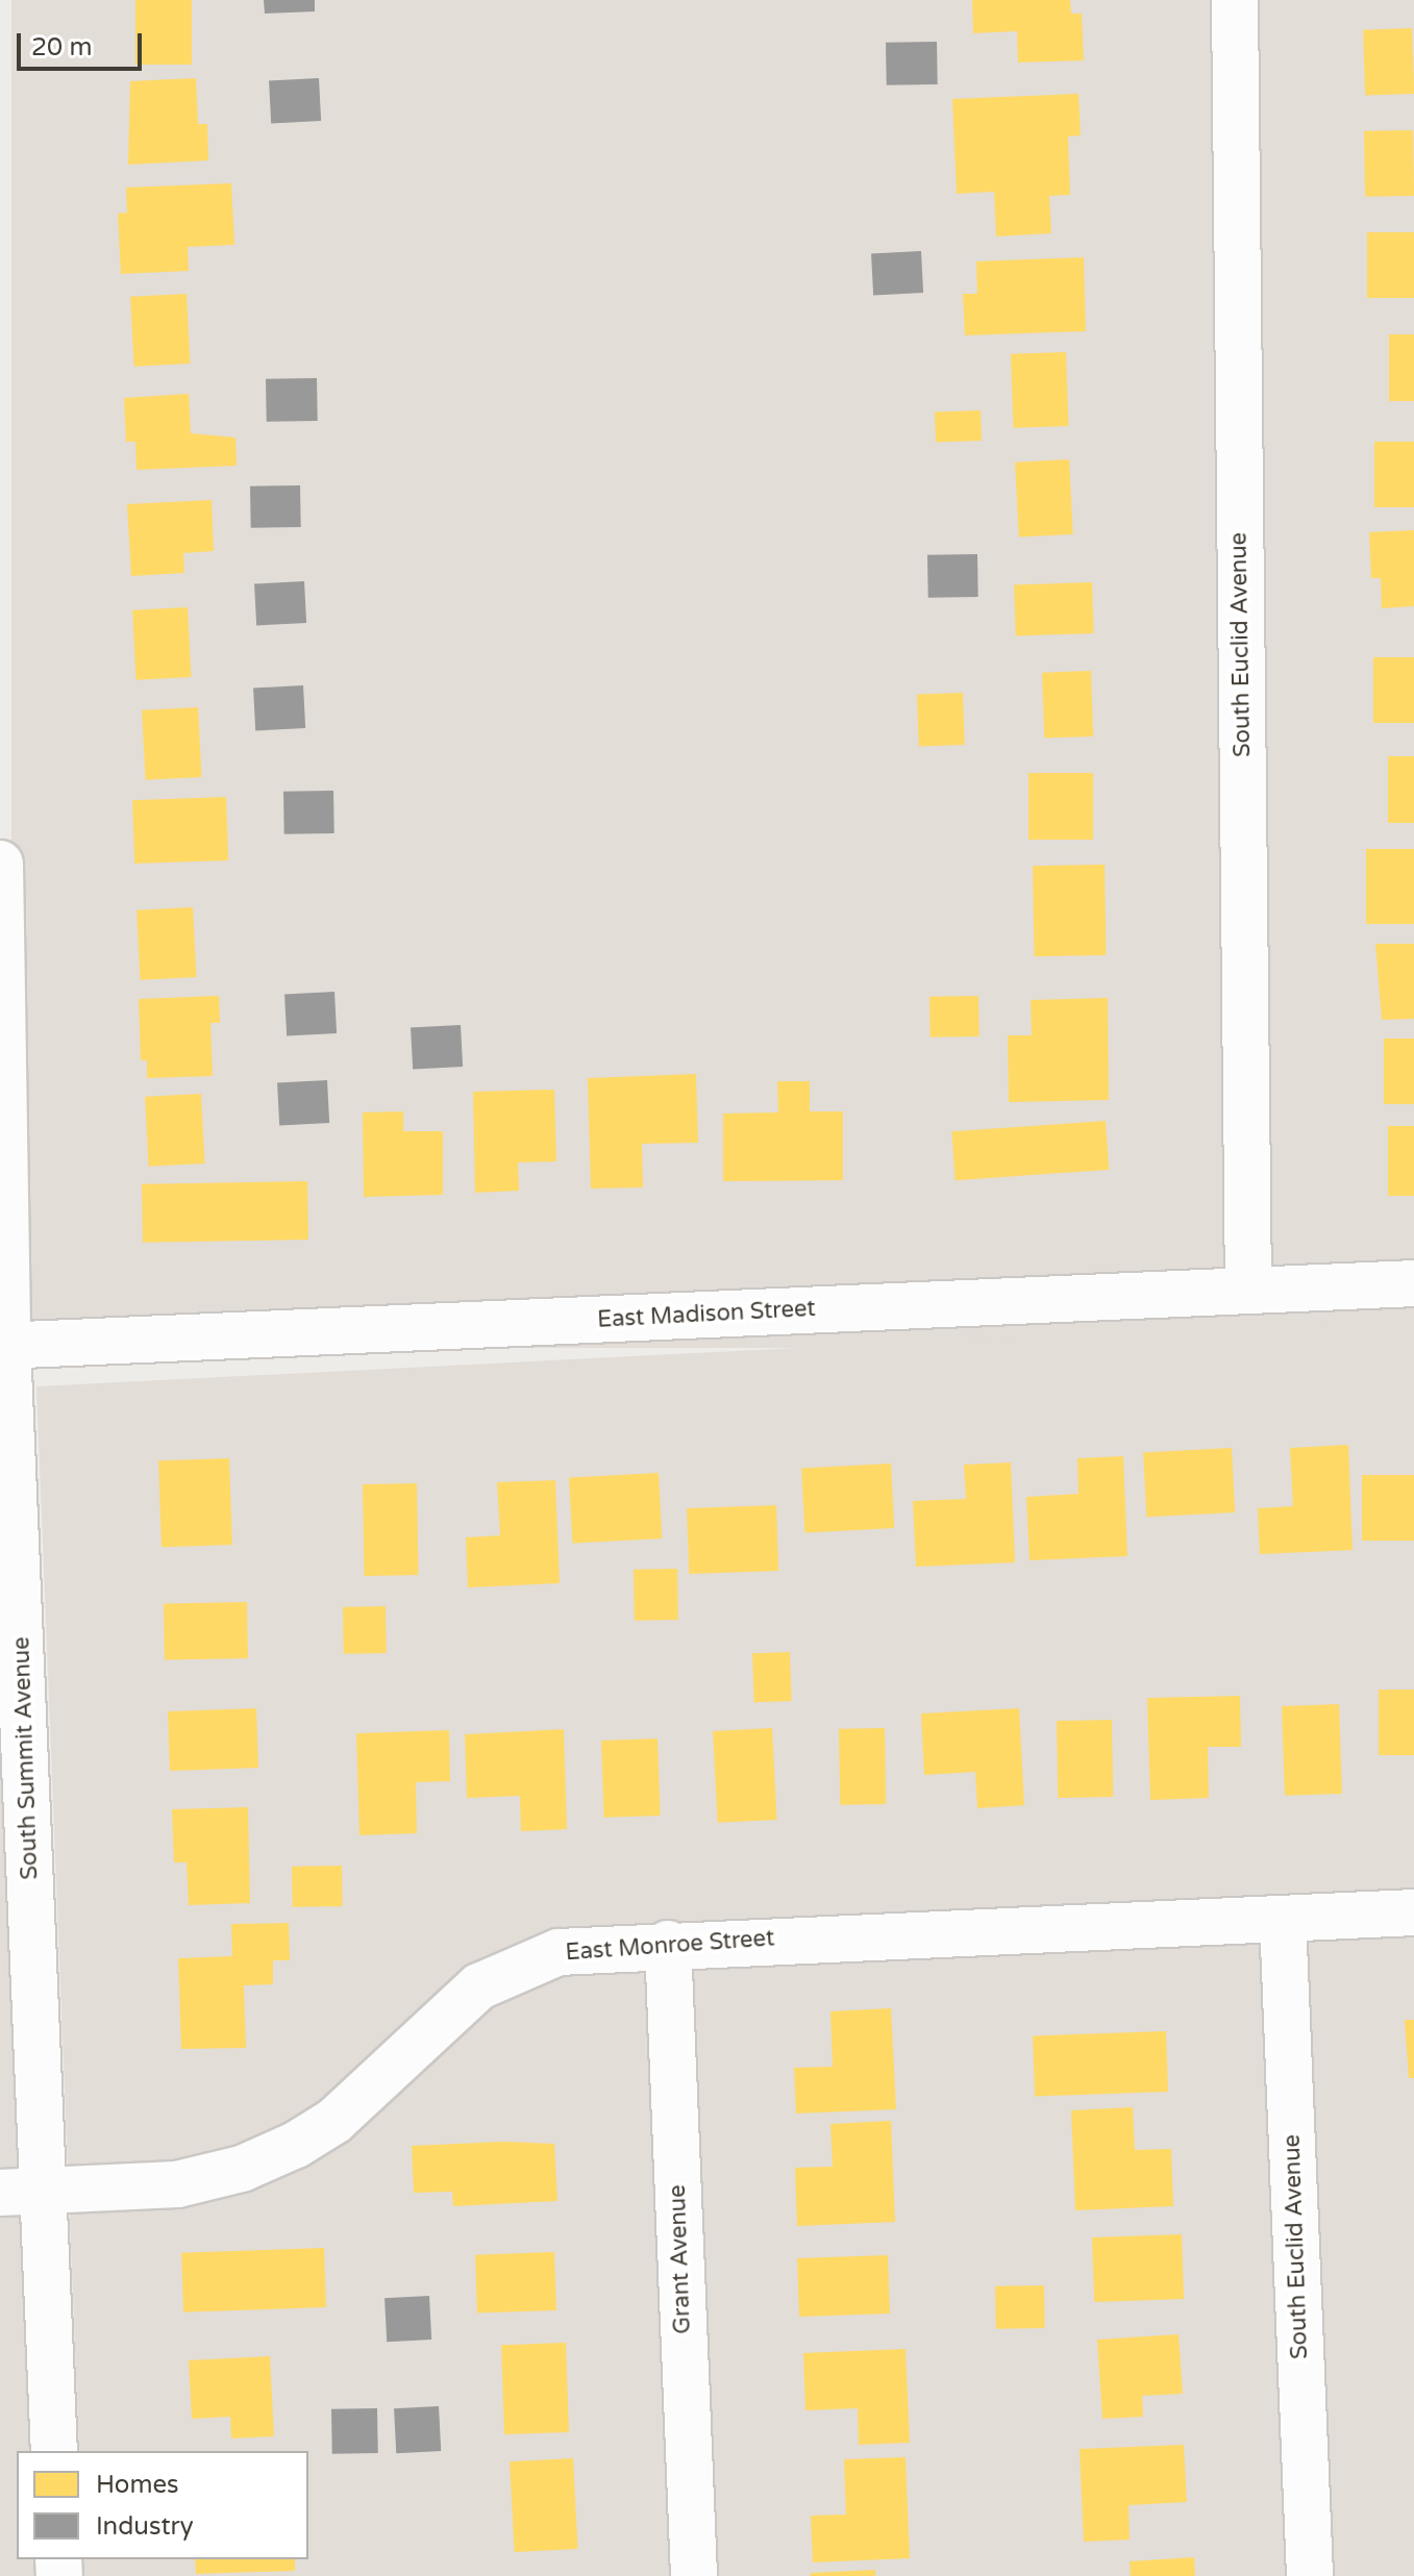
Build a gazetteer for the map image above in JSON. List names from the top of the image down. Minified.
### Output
{"streets":{"street":["South Euclid Avenue","East Madison Street","South Summit Avenue","East Monroe Street","Grant Avenue"]},"crossings":[["South Euclid Avenue","East Madison Street"],["South Euclid Avenue","East Monroe Street"],["East Madison Street","South Summit Avenue"],["South Summit Avenue","East Monroe Street"],["East Monroe Street","Grant Avenue"]],"legend":["Homes","Industry"],"scale_bar":"20 m"}
